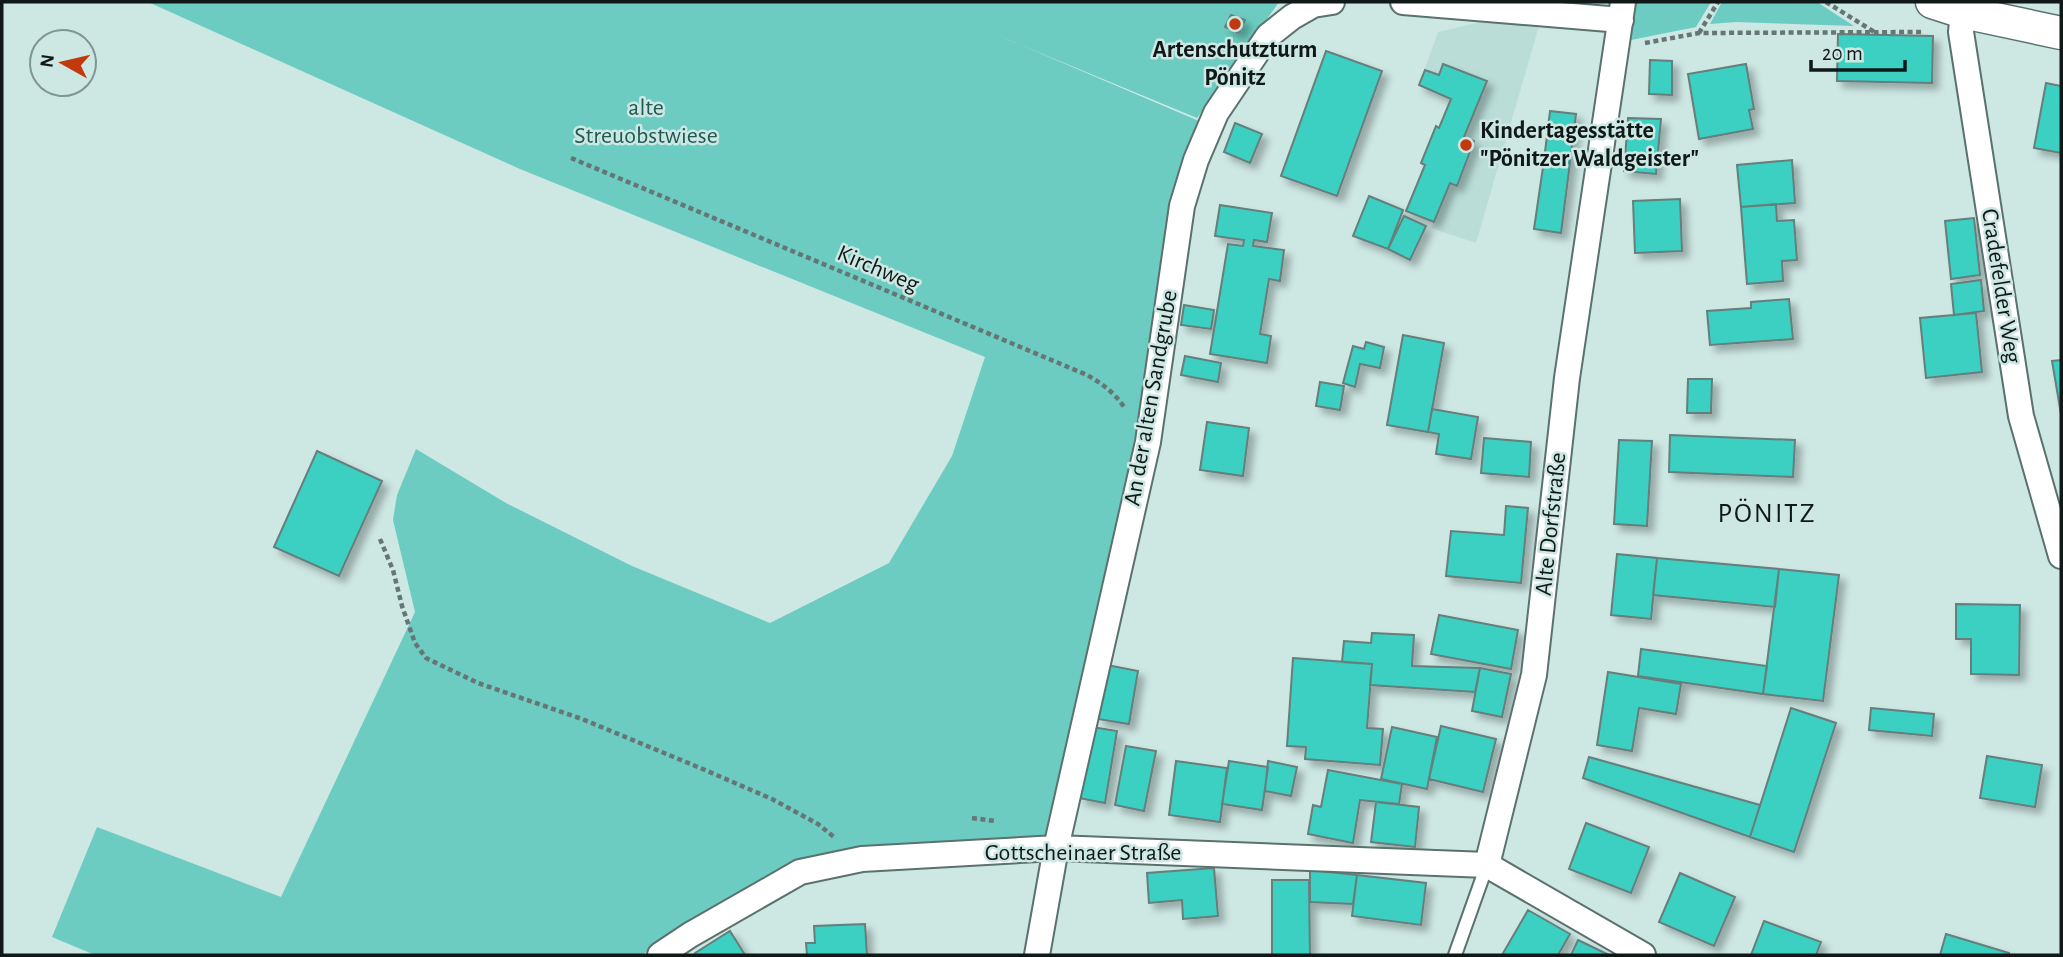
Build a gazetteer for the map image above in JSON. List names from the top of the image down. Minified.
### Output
{"streets":{"street":["Cradefelder Weg","An der alten Sandgrube","Alte Dorfstraße","Gottscheinaer Straße"],"path":["Kirchweg"]},"crossings":[["Kirchweg","An der alten Sandgrube"],["An der alten Sandgrube","Gottscheinaer Straße"],["Alte Dorfstraße","Gottscheinaer Straße"]],"districts":["PÖNITZ"],"parks":["alte Streuobstwiese"],"places":["Artenschutzturm Pönitz","Kindertagesstätte \"Pönitzer Waldgeister\""],"scale_bar":"20 m","north":"left"}
